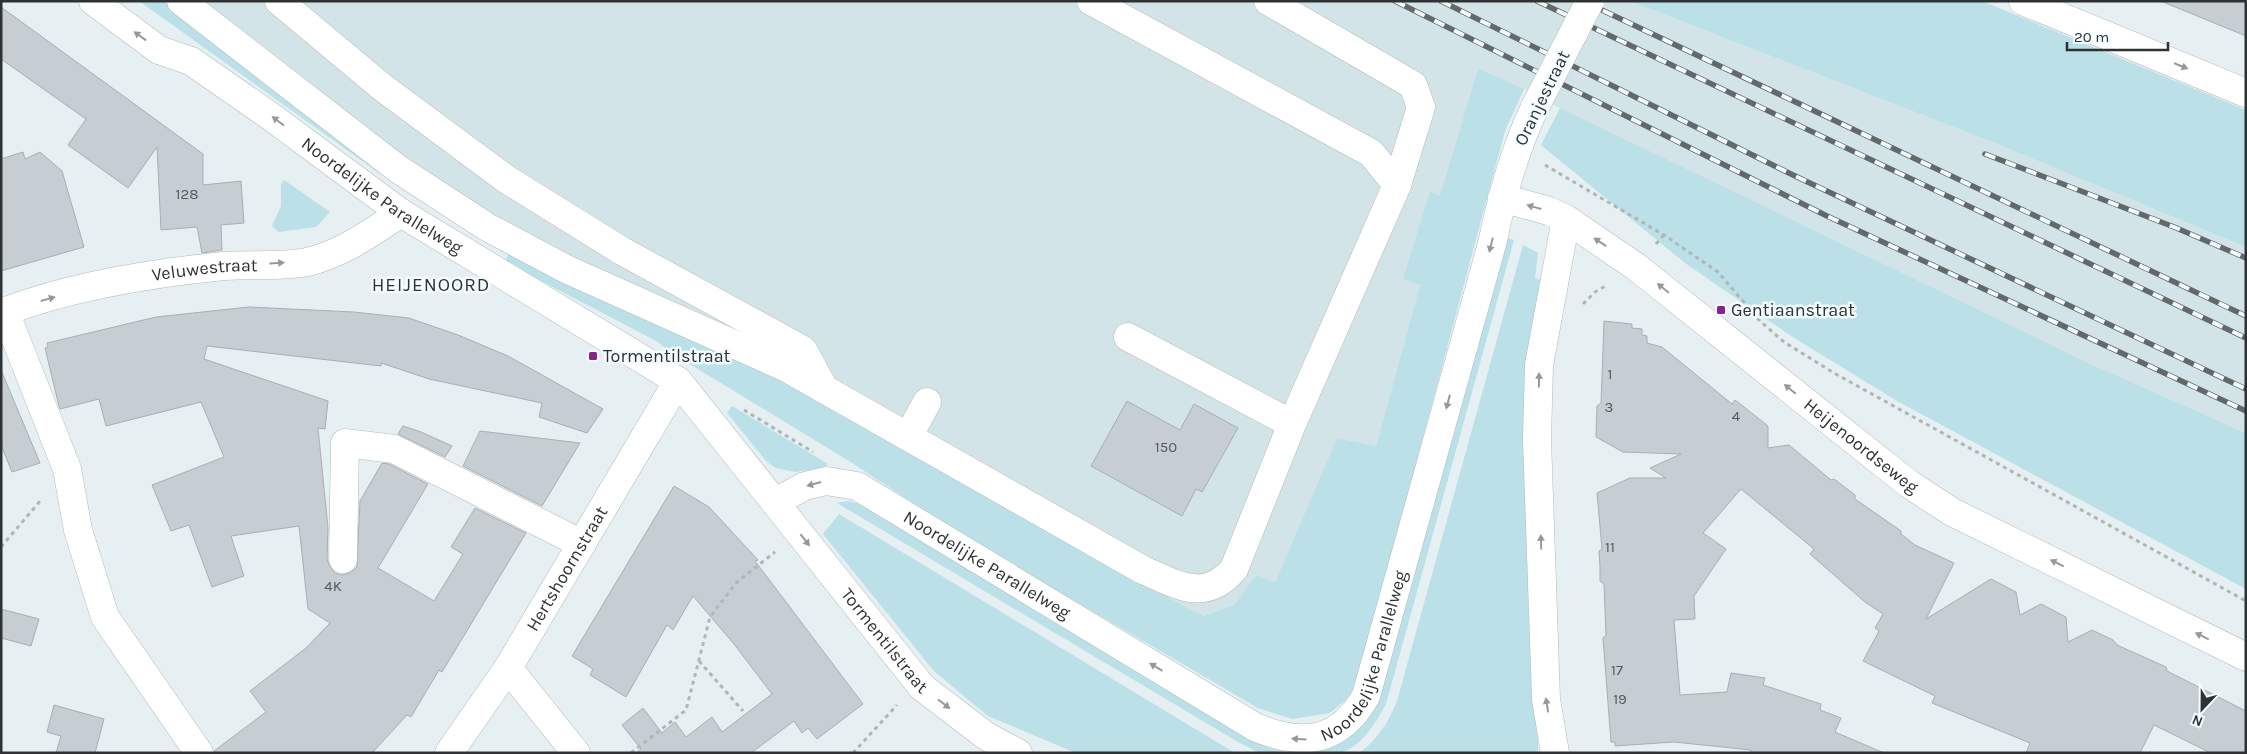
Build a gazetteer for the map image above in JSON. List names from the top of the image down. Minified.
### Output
{"streets":{"street":["Oranjestraat","Noordelijke Parallelweg","Veluwestraat","Heijenoordseweg","Hertshoornstraat","Tormentilstraat"]},"crossings":[["Oranjestraat","Noordelijke Parallelweg"],["Oranjestraat","Heijenoordseweg"],["Noordelijke Parallelweg","Veluwestraat"],["Noordelijke Parallelweg","Heijenoordseweg"],["Noordelijke Parallelweg","Hertshoornstraat"],["Noordelijke Parallelweg","Tormentilstraat"]],"one_way":["Veluwestraat","Heijenoordseweg","Tormentilstraat"],"districts":["HEIJENOORD"],"places":{"transit":["Gentiaanstraat","Tormentilstraat"]},"house_numbers":["128","1","3","4","150","11","4K","17","19"],"scale_bar":"20 m","north":"bottom"}
